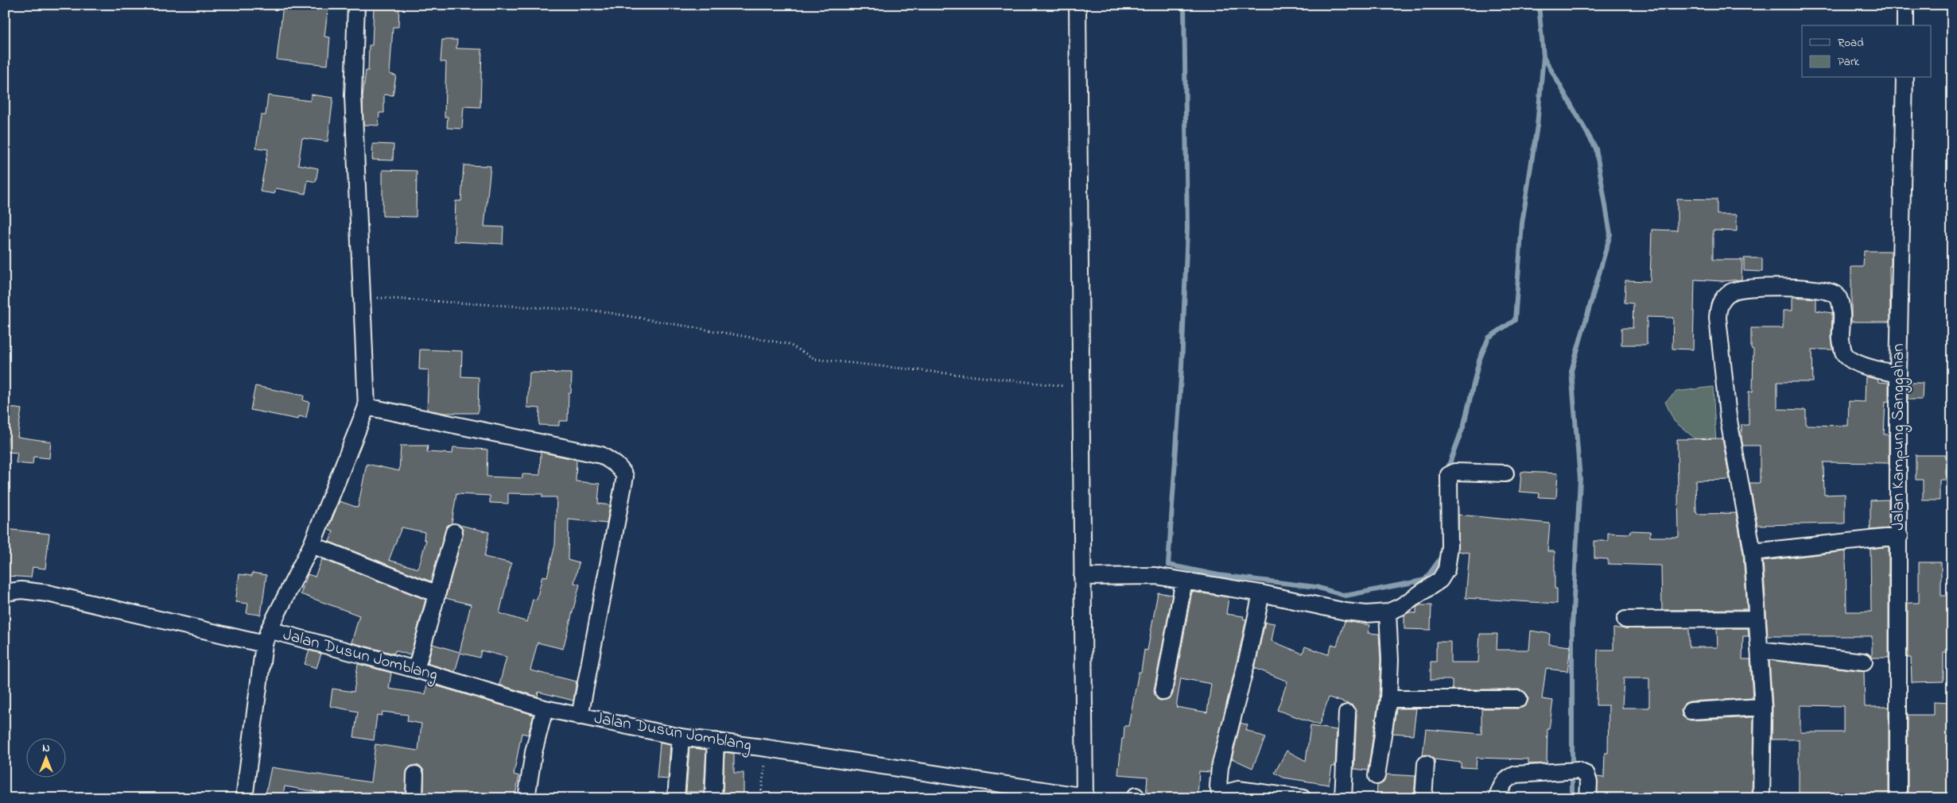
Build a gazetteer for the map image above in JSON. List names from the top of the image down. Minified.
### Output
{"streets":{"street":["Jalan Kampung Sanggahan","Jalan Dusun Jomblang"]},"legend":["Road","Park"],"north":"top"}
